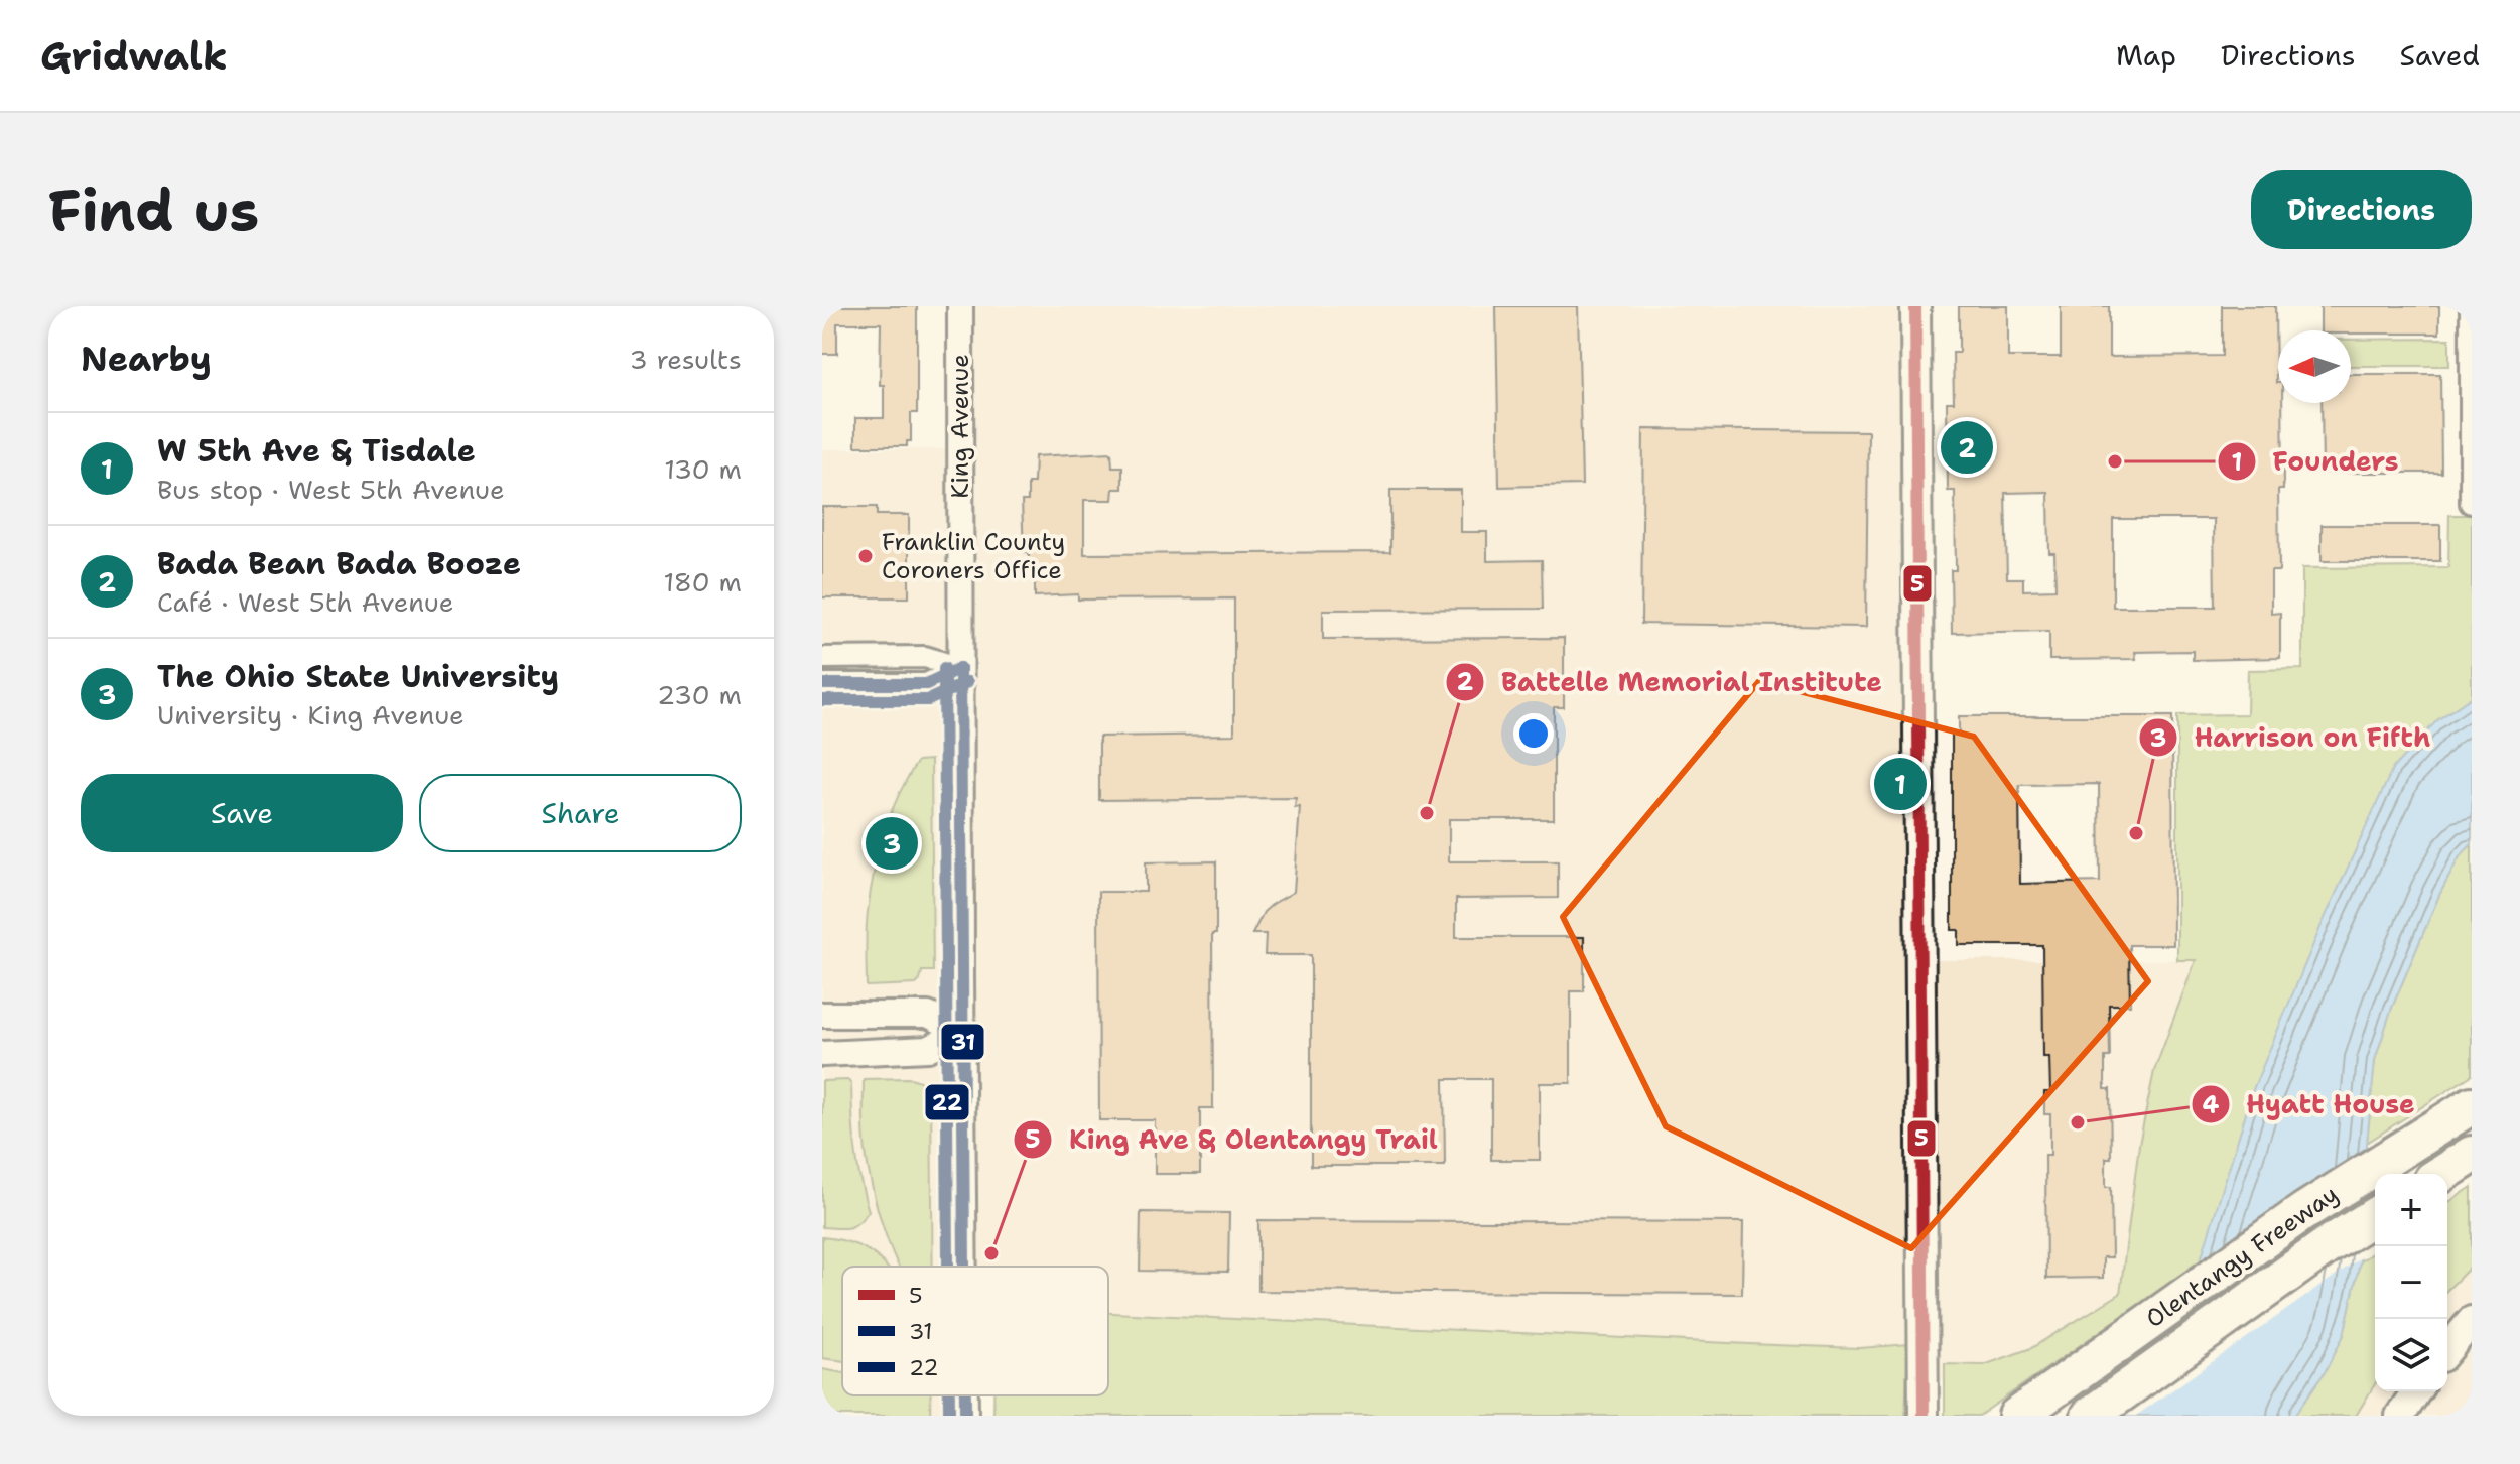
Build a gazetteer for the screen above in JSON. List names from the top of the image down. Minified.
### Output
{"streets":{"highway":["Olentangy Freeway"],"street":["King Avenue"]},"places":["Founders","Franklin County Coroners Office","Battelle Memorial Institute","Harrison on Fifth","Hyatt House","King Ave & Olentangy Trail"],"lines":["transit line 5","transit line 31","transit line 22"],"legend":["5","31","22"],"north":"left","page":{"header":"Gridwalk","nav":["Map","Directions","Saved"],"buttons":["Directions",["Save","Share"]],"title":"Find us","heading":["Nearby","3 results"],"list":[{"mark":"1","name":"W 5th Ave & Tisdale","note":"Bus stop · West 5th Avenue","value":"130 m"},{"mark":"2","name":"Bada Bean Bada Booze","note":"Café · West 5th Avenue","value":"180 m"},{"mark":"3","name":"The Ohio State University","note":"University · King Avenue","value":"230 m"}],"pins":["2","1","3"],"map_buttons":["+","−"]}}
